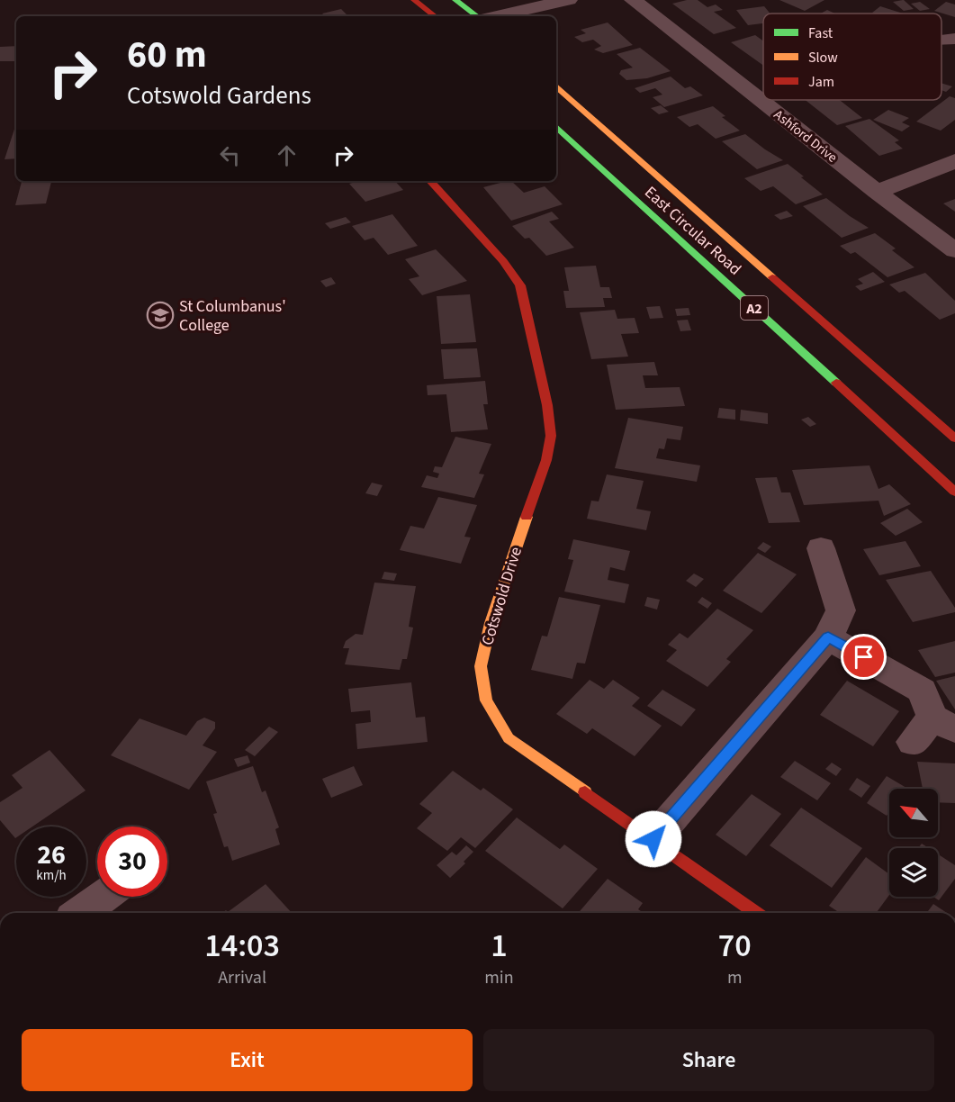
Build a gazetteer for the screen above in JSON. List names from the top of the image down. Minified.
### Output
{"streets":{"main road":["East Circular Road","A2","Cotswold Drive"],"street":["Ashford Drive"]},"places":{"school or university":["St Columbanus' College"]},"legend":["Fast","Slow","Jam"],"north":"top left","page":{"turn":["60 m","Cotswold Gardens"],"speed":"26 km/h","limit":"30","eta":["14:03","Arrival","1","min","70","m"],"buttons":["Exit","Share"]}}
